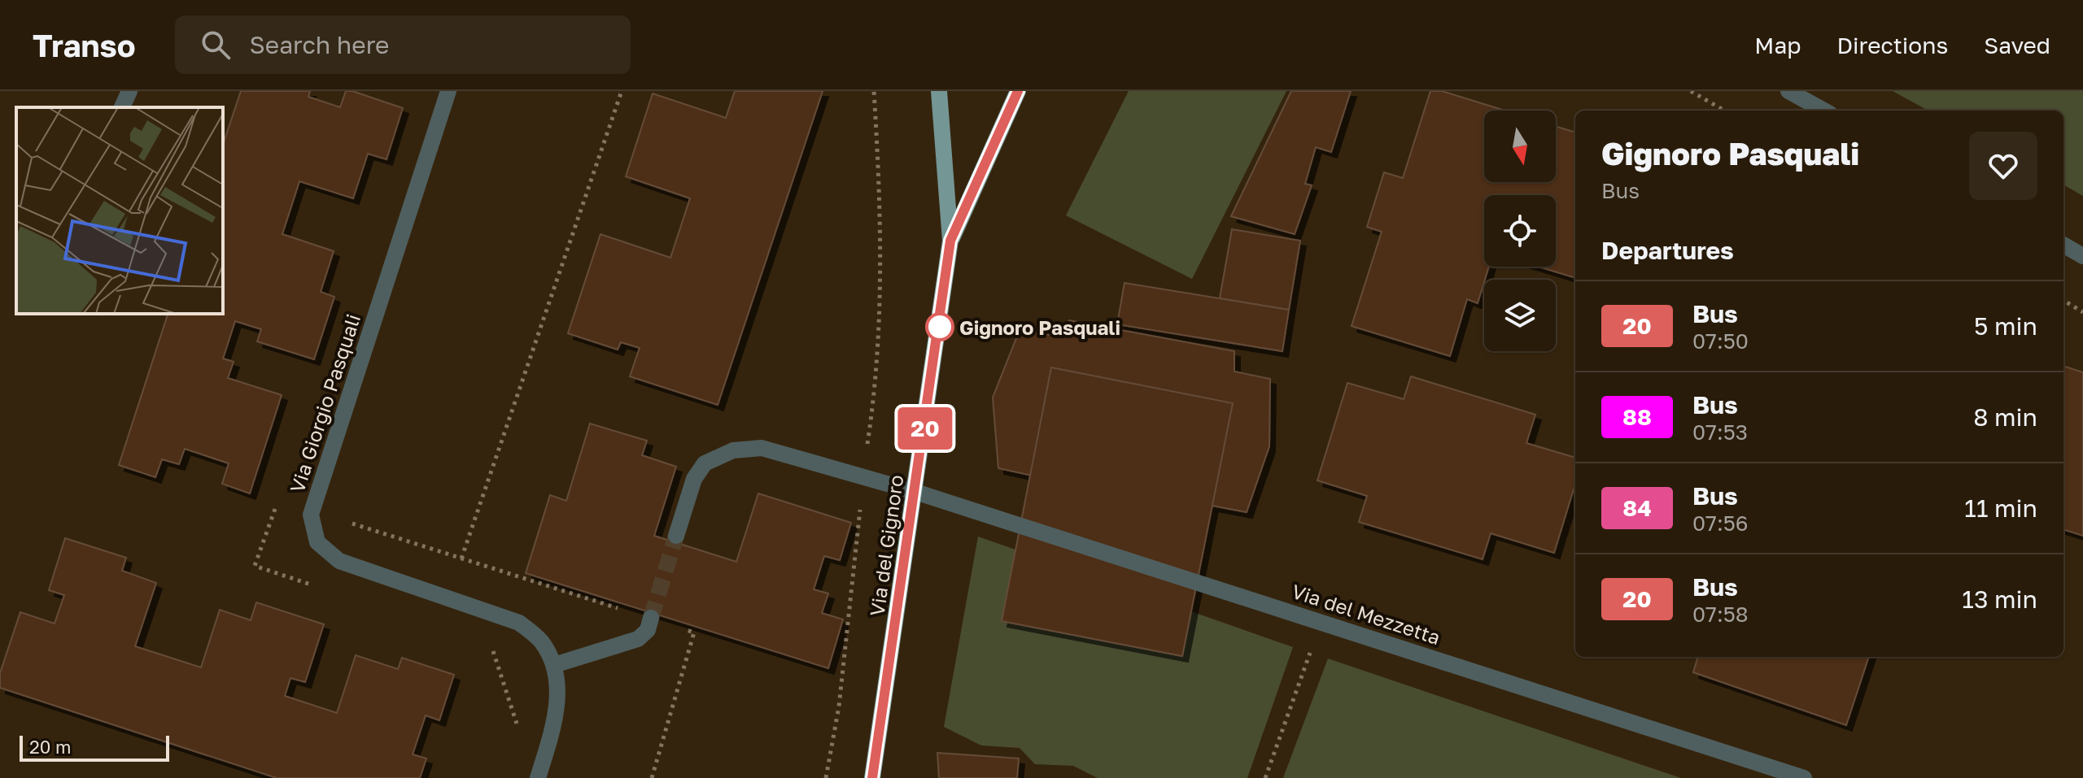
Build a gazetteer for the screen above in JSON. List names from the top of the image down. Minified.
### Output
{"streets":{"main road":["Via del Gignoro"],"street":["Via Giorgio Pasquali","Via del Mezzetta"]},"crossings":[["Via del Gignoro","Via del Mezzetta"]],"places":["Gignoro Pasquali"],"lines":["bus line 20"],"scale_bar":"20 m","north":"bottom","page":{"header":"Transo","search":"Search here","nav":["Map","Directions","Saved"],"on_map":"20","heading":[["Gignoro Pasquali","Bus"],"Departures"],"list":[{"mark":"20","name":"Bus","note":"07:50","value":"5 min"},{"mark":"88","name":"Bus","note":"07:53","value":"8 min"},{"mark":"84","name":"Bus","note":"07:56","value":"11 min"},{"mark":"20","name":"Bus","note":"07:58","value":"13 min"}],"scale":"20 m"}}
